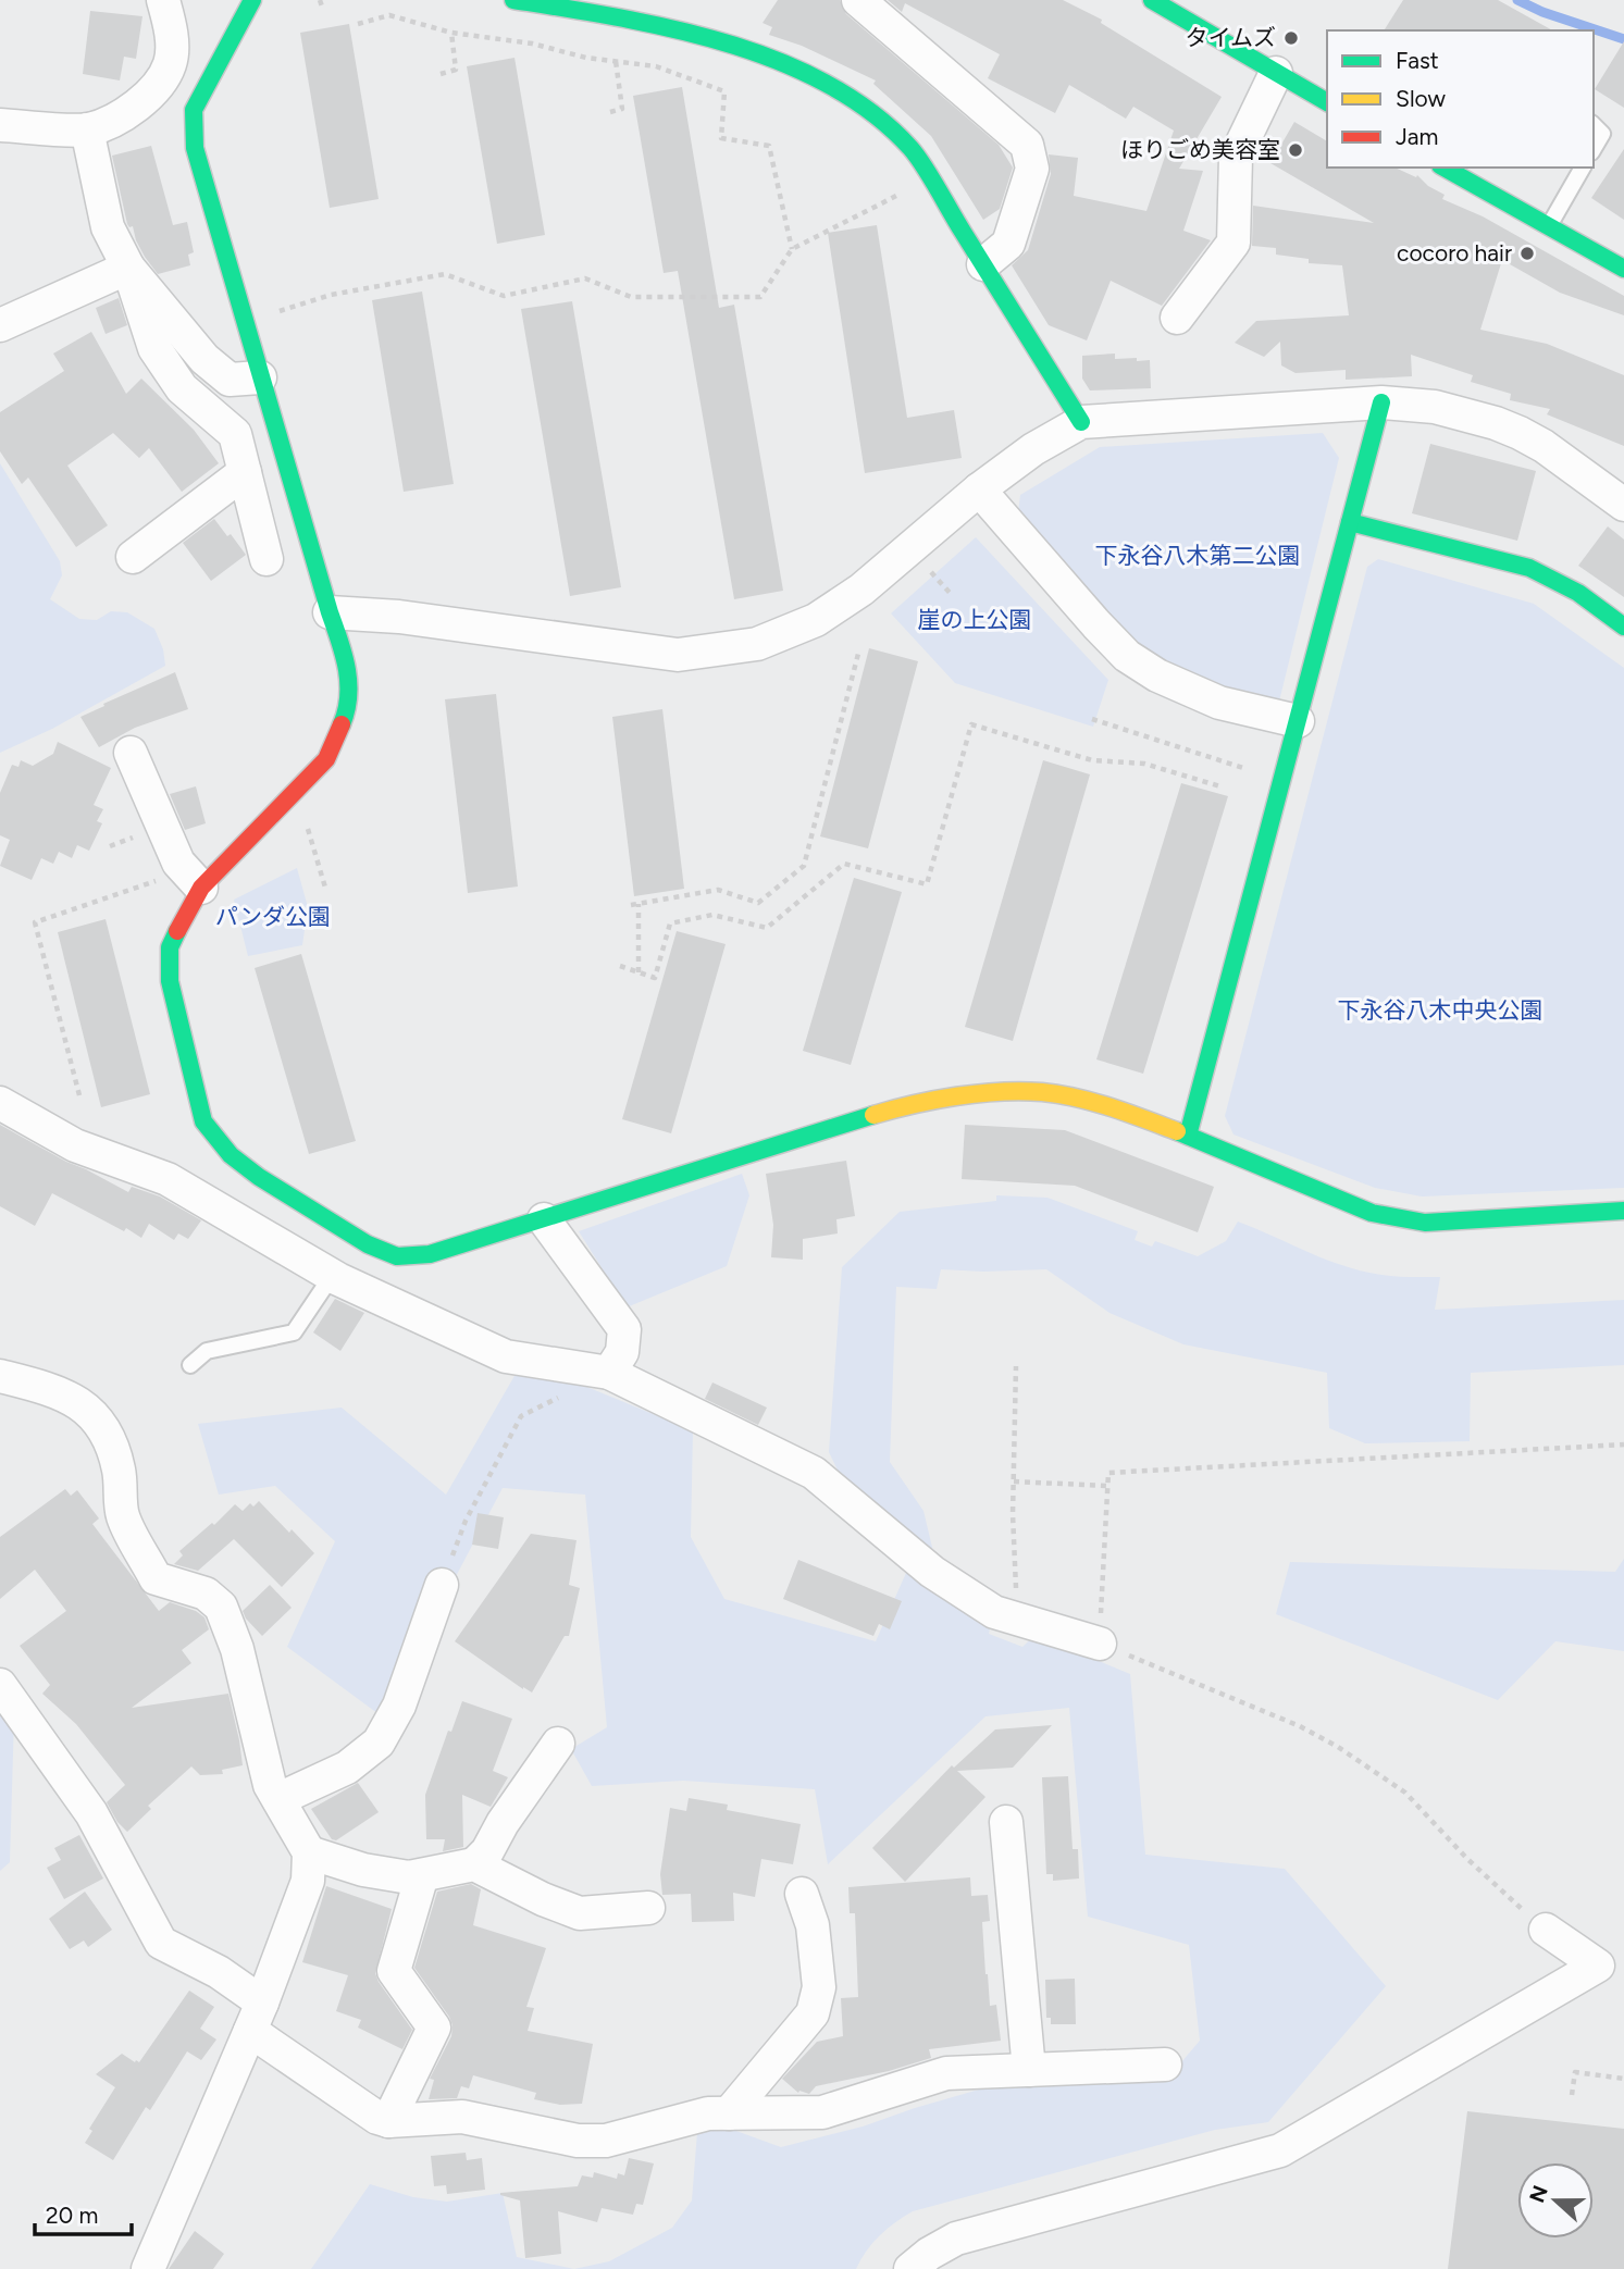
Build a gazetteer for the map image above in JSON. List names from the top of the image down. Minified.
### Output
{"parks":["下永谷八木第二公園","崖の上公園","パンダ公園","下永谷八木中央公園"],"places":["タイムズ","ほりごめ美容室","cocoro hair"],"legend":["Fast","Slow","Jam"],"scale_bar":"20 m","north":"left"}
